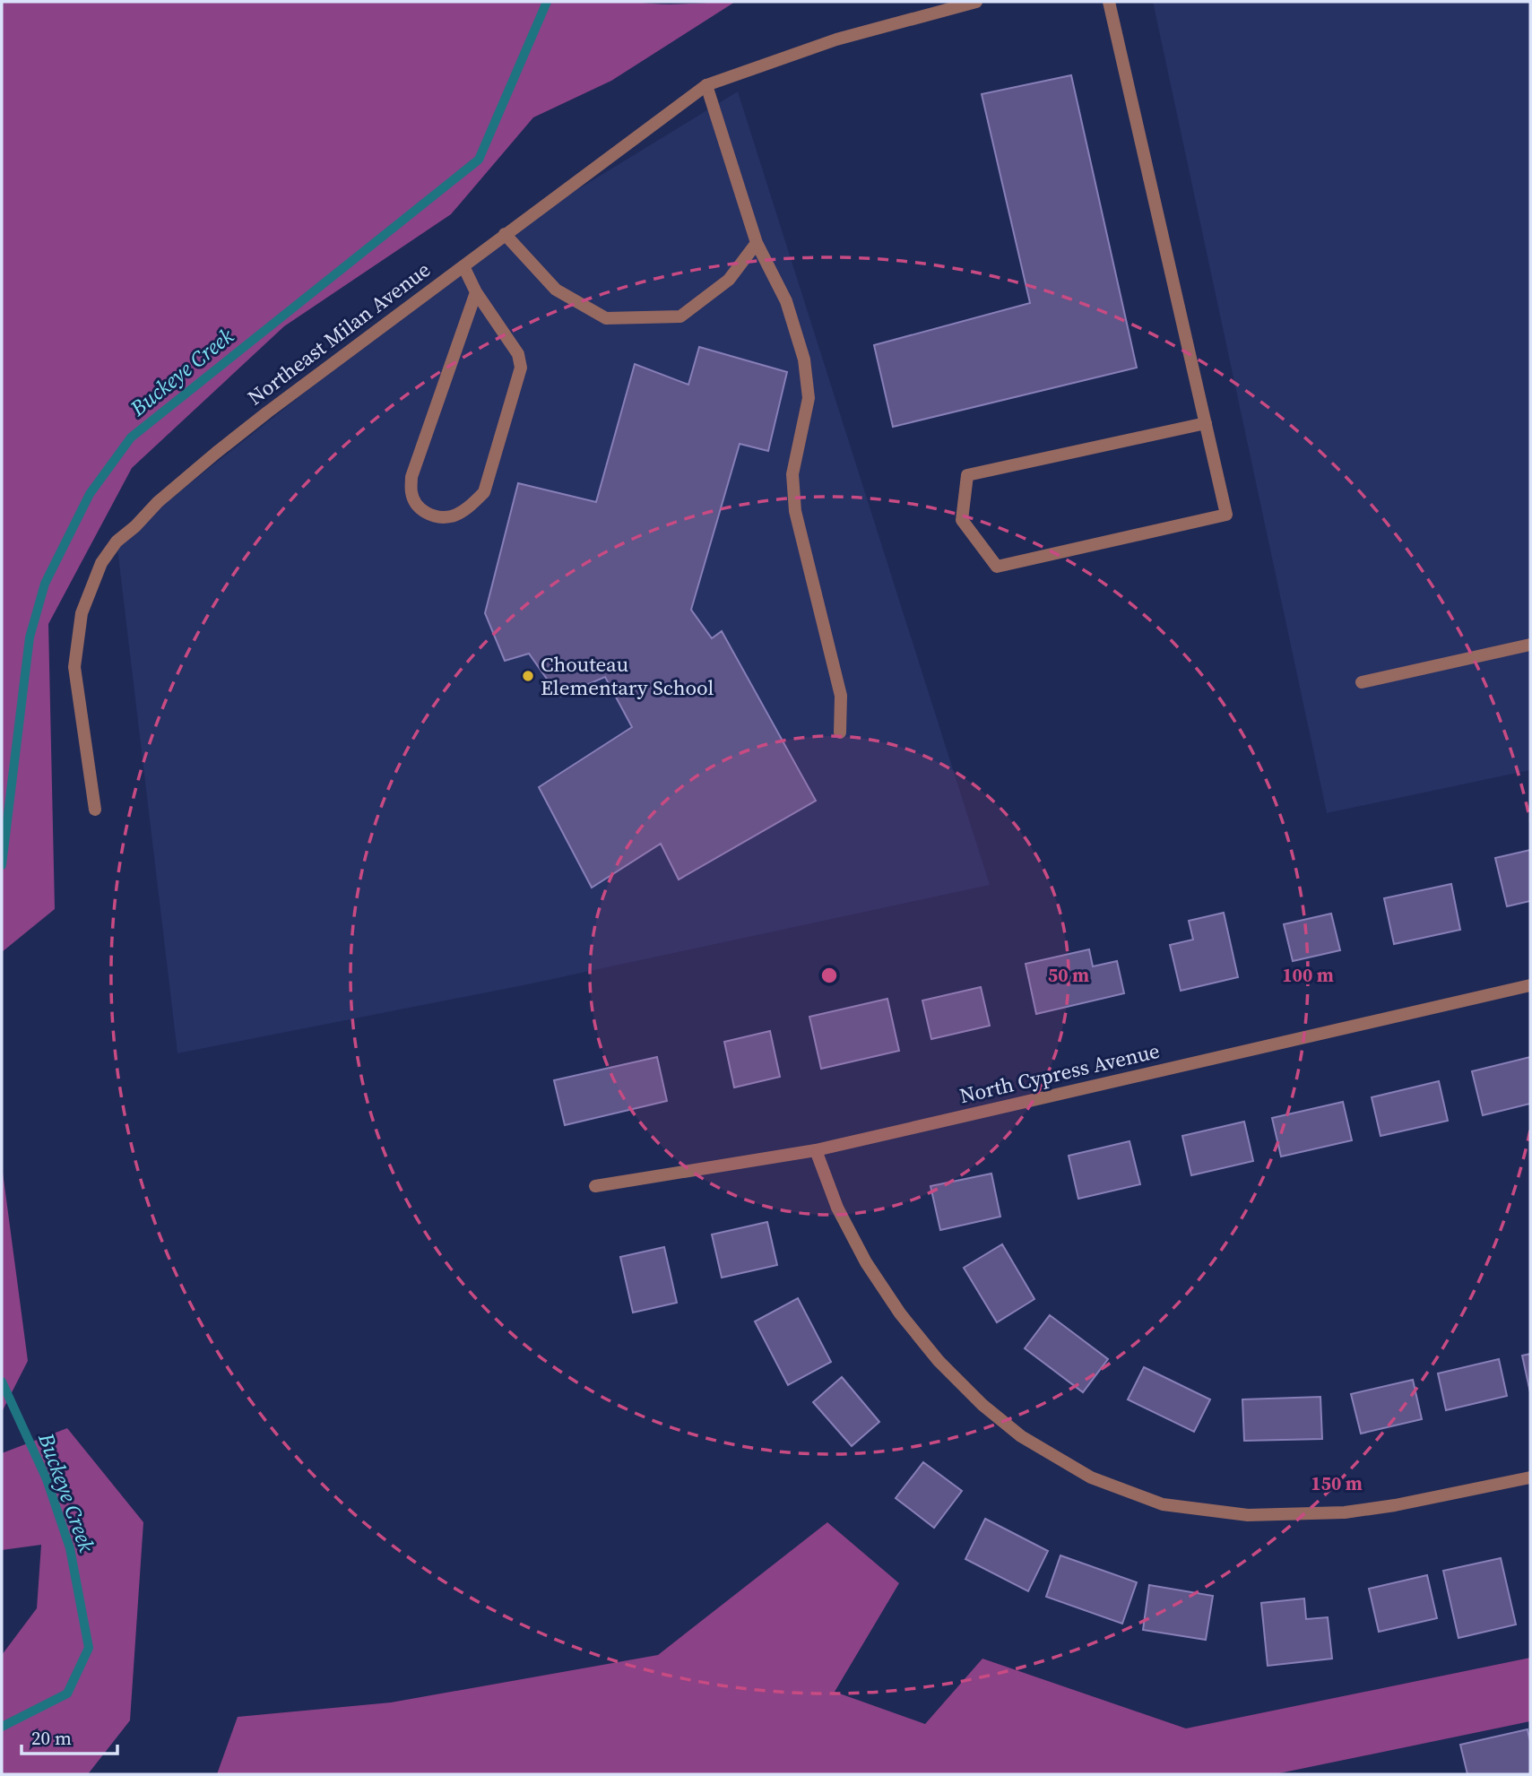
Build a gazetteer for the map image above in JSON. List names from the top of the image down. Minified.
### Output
{"streets":{"street":["Northeast Milan Avenue","North Cypress Avenue"]},"water":["Buckeye Creek"],"places":["Chouteau Elementary School"],"scale_bar":"20 m","rings":["50 m","100 m","150 m"]}
